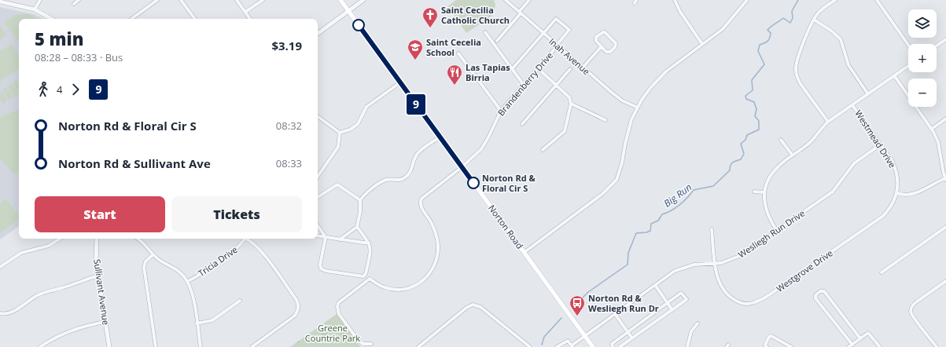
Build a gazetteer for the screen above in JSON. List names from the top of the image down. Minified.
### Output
{"streets":{"main road":["Norton Road"],"street":["Inah Avenue","Brandenberry Drive","Westmead Drive","Wesliegh Run Drive","Tricia Drive","Westgrove Drive","Sullivant Avenue"]},"crossings":[["Inah Avenue","Brandenberry Drive"],["Brandenberry Drive","Norton Road"],["Westmead Drive","Wesliegh Run Drive"],["Westmead Drive","Westgrove Drive"],["Norton Road","Wesliegh Run Drive"],["Wesliegh Run Drive","Westgrove Drive"]],"water":["Big Run"],"parks":["Greene Countrie Park"],"places":{"church":["Saint Cecilia Catholic Church"],"school or university":["Saint Cecelia School"],"restaurant":["Las Tapias Birria"],"other":["Norton Rd & Floral Cir S"],"bus stop":["Norton Rd & Wesliegh Run Dr"]},"lines":["bus line 9"],"page":{"on_map":"9","map_buttons":["+","−"],"heading":["5 min","08:28 – 08:33 · Bus","$3.19"],"legs":["4","9"],"list":[{"name":"Norton Rd & Floral Cir S","value":"08:32"},{"name":"Norton Rd & Sullivant Ave","value":"08:33"}],"buttons":["Start","Tickets"]}}
